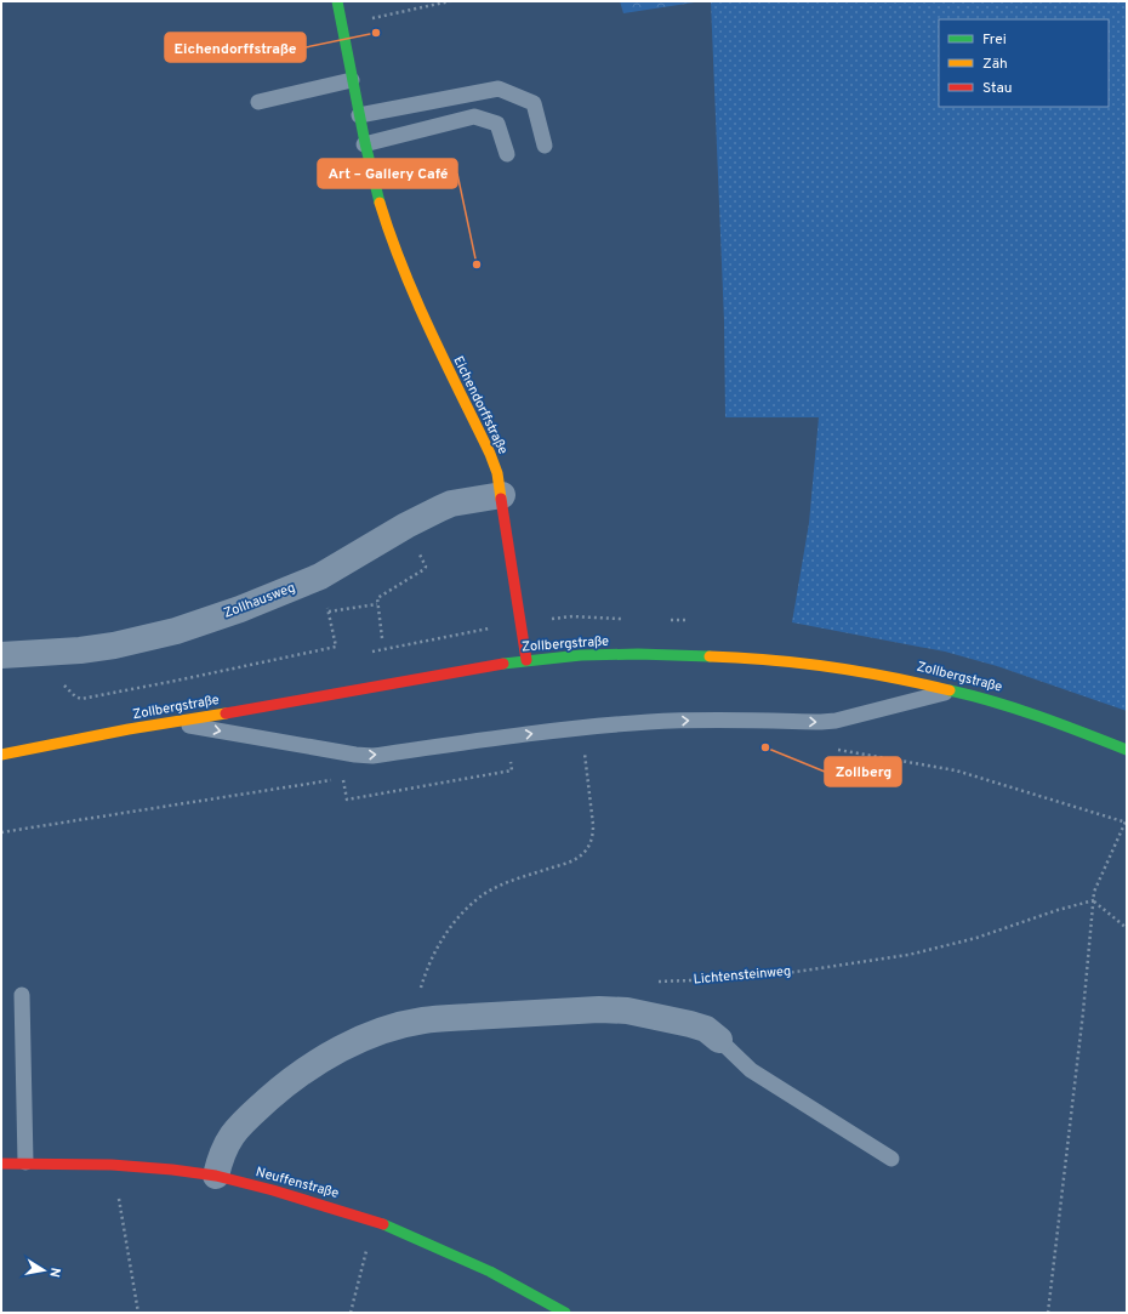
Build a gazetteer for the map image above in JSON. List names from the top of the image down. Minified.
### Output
{"streets":{"street":["Eichendorffstraße","Zollhausweg","Zollbergstraße","Neuffenstraße"],"path":["Lichtensteinweg"]},"crossings":[["Eichendorffstraße","Zollhausweg"],["Eichendorffstraße","Zollbergstraße"]],"places":["Eichendorffstraße","Art – Gallery Café","Zollberg"],"legend":["Frei","Zäh","Stau"],"north":"right"}
